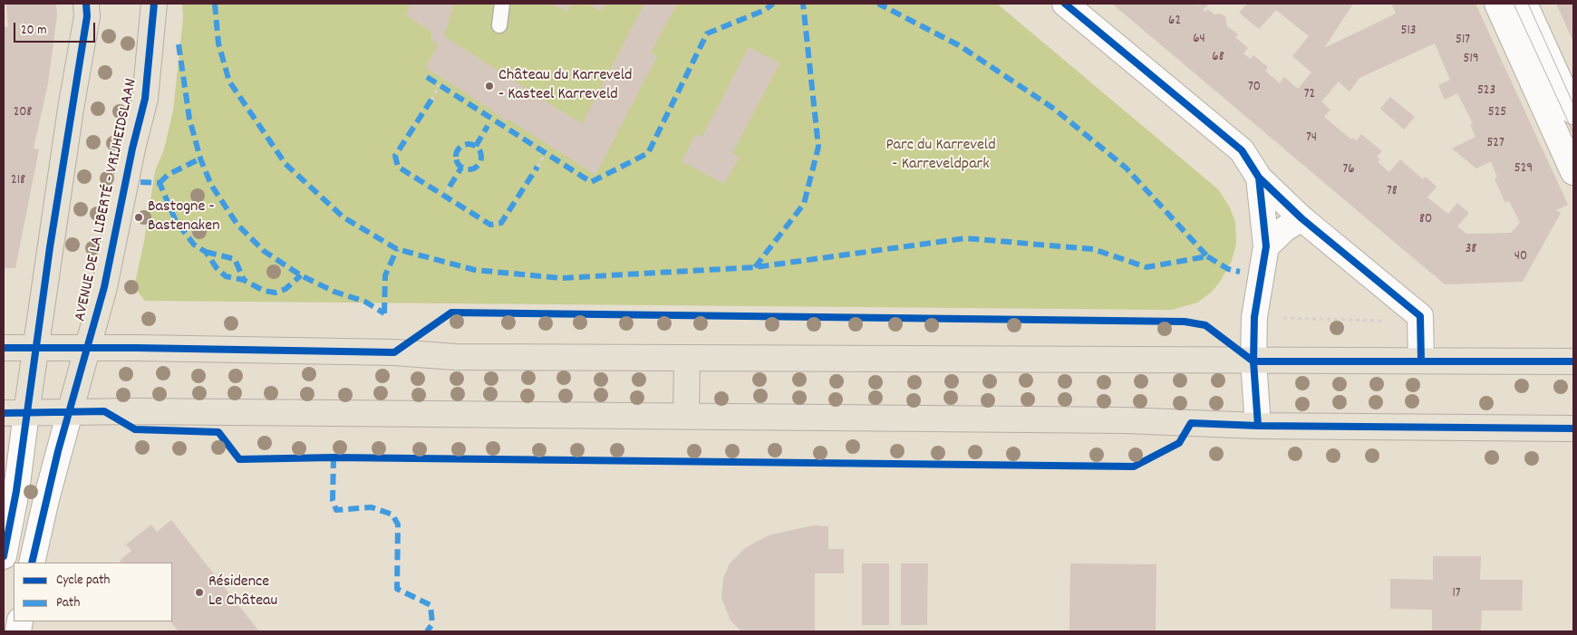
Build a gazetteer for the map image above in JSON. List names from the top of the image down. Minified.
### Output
{"streets":{"main road":["AVENUE DE LA LIBERTÉ - VRIJHEIDSLAAN"]},"parks":["Parc du Karreveld - Karreveldpark"],"places":["Château du Karreveld - Kasteel Karreveld","Bastogne - Bastenaken","Résidence Le Château"],"house_numbers":["62","513","64","517","68","519","70","523","72","208","525","74","527","529","76","218","78","80","38","40","17"],"legend":["Cycle path","Path"],"scale_bar":"20 m"}
